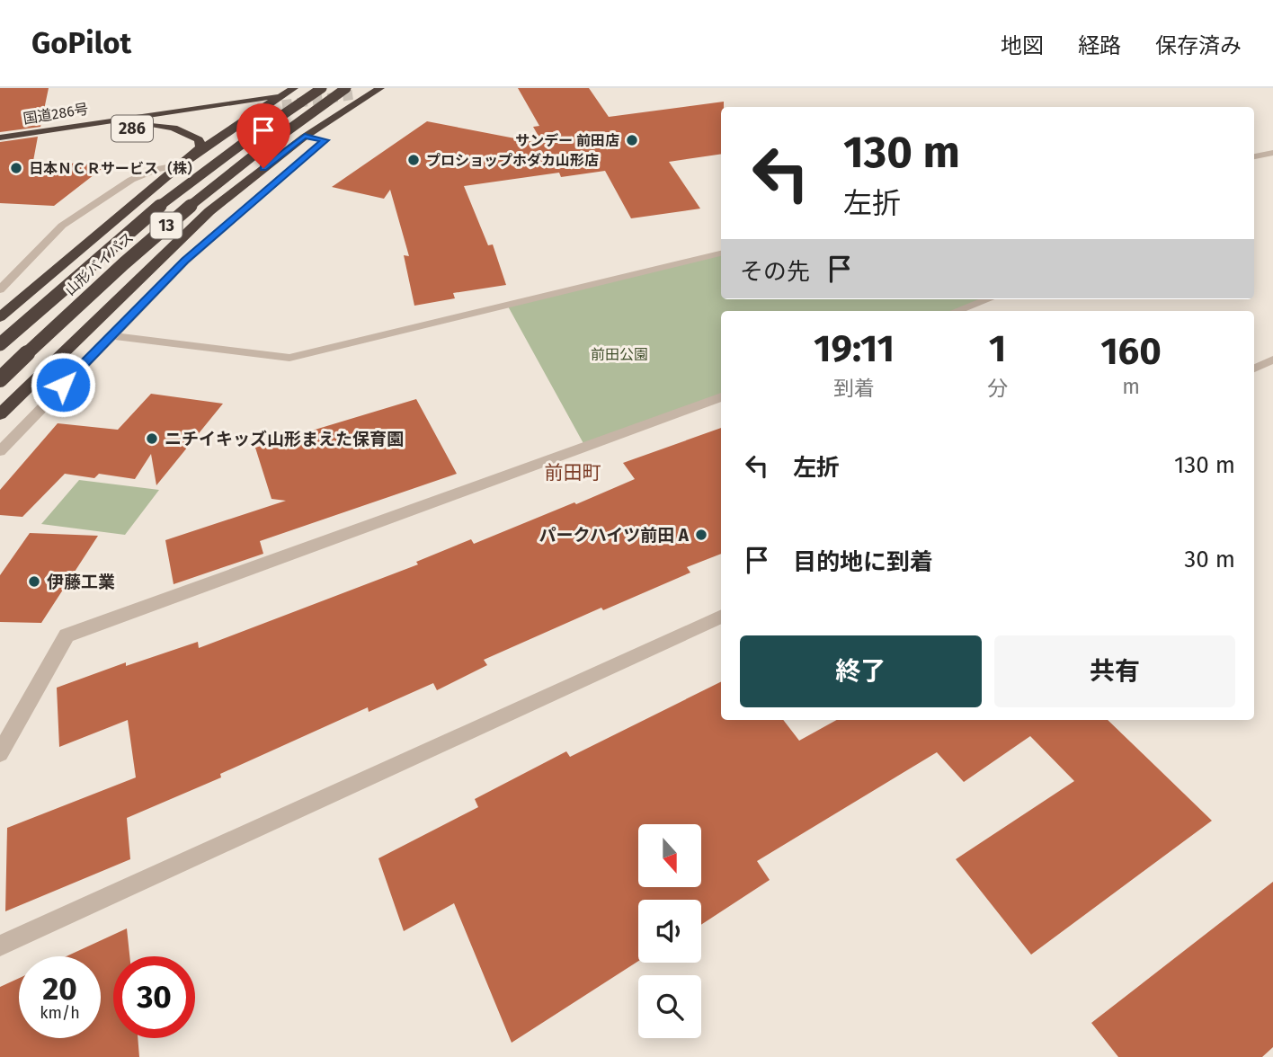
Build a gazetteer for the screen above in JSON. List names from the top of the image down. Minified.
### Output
{"streets":{"highway":["国道286号","286","13","山形バイパス"]},"districts":["前田町"],"parks":["前田公園"],"places":["サンデー 前田店","プロショップホダカ山形店","日本ＮＣＲサービス（株）","ニチイキッズ山形まえた保育園","パークハイツ前田 A","伊藤工業"],"north":"bottom","page":{"header":"GoPilot","nav":["地図","経路","保存済み"],"turn":["130 m","左折"],"then":"その先","eta":["19:11","到着","1","分","160","m"],"list":[{"name":"左折","value":"130 m"},{"name":"目的地に到着","value":"30 m"}],"buttons":["終了","共有"],"speed":"20 km/h","limit":"30"}}
